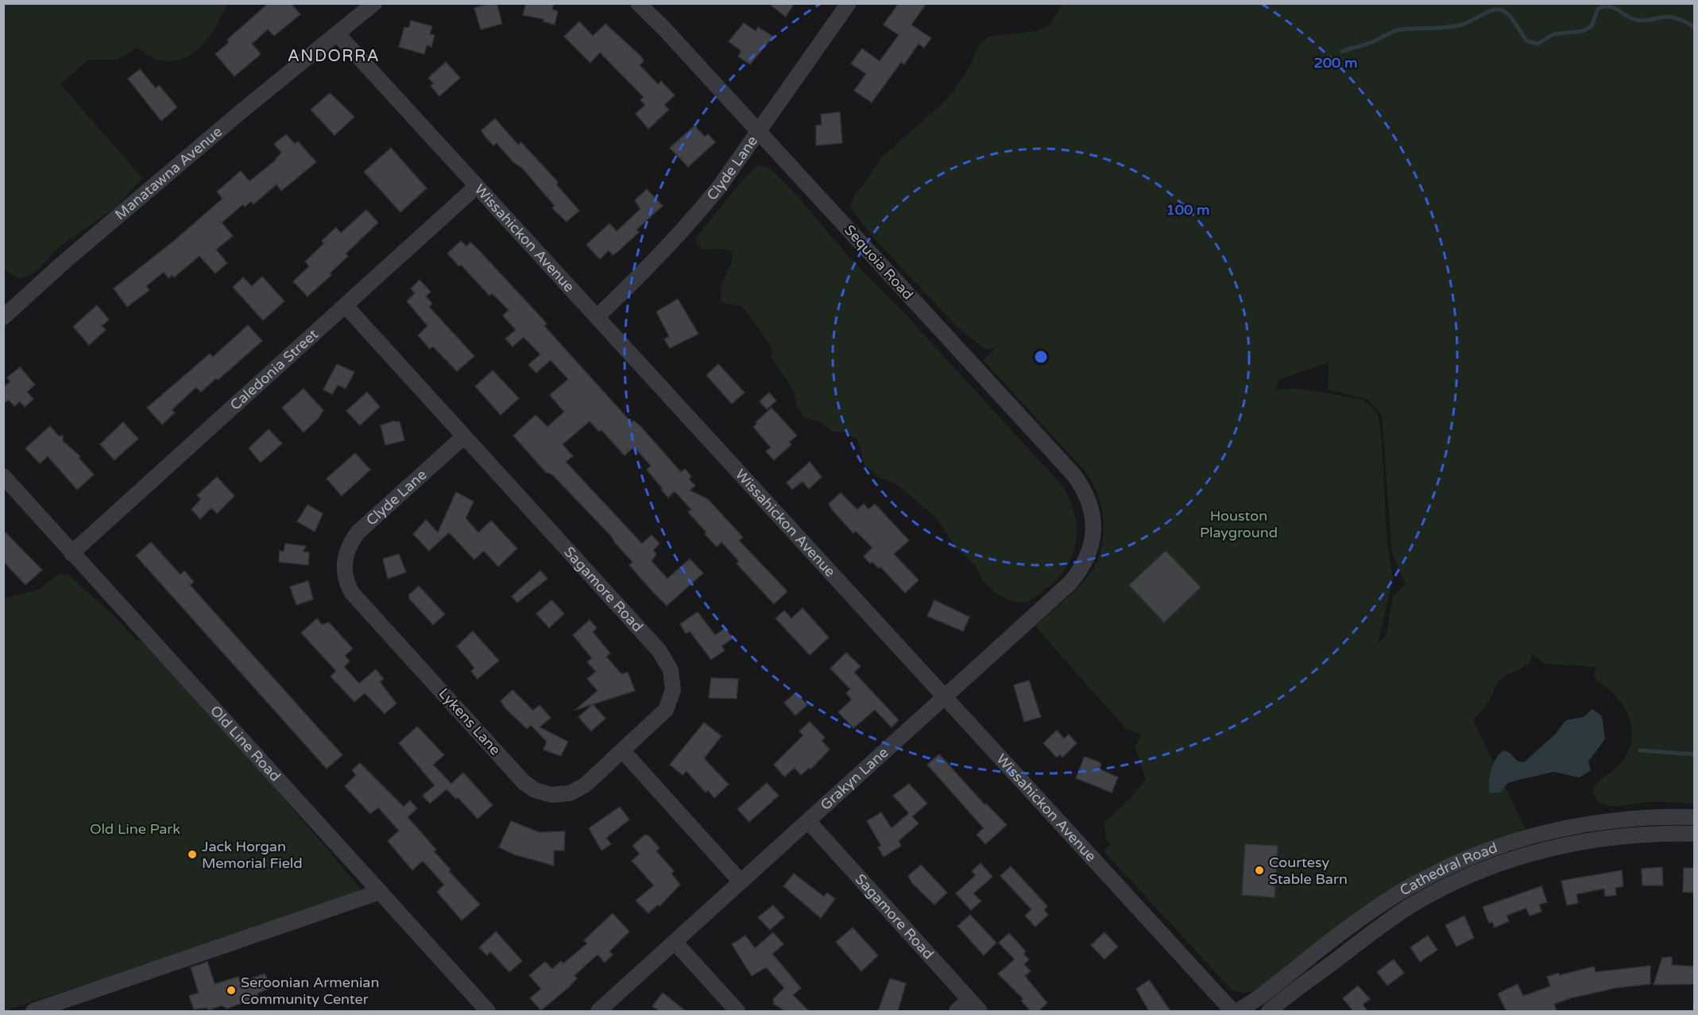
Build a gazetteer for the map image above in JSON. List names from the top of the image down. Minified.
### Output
{"streets":{"street":["Clyde Lane","Manatawna Avenue","Wissahickon Avenue","Sequoia Road","Caledonia Street","Sagamore Road","Lykens Lane","Old Line Road","Grakyn Lane","Cathedral Road"]},"crossings":[["Clyde Lane","Wissahickon Avenue"],["Clyde Lane","Sequoia Road"],["Clyde Lane","Sagamore Road"],["Clyde Lane","Lykens Lane"],["Manatawna Avenue","Wissahickon Avenue"],["Wissahickon Avenue","Caledonia Street"],["Wissahickon Avenue","Grakyn Lane"],["Sequoia Road","Grakyn Lane"],["Caledonia Street","Sagamore Road"],["Caledonia Street","Old Line Road"],["Sagamore Road","Lykens Lane"],["Sagamore Road","Grakyn Lane"]],"districts":["ANDORRA"],"parks":["Houston Playground","Old Line Park"],"places":["Jack Horgan Memorial Field","Courtesy Stable Barn","Seroonian Armenian Community Center"],"rings":["200 m","100 m"]}
